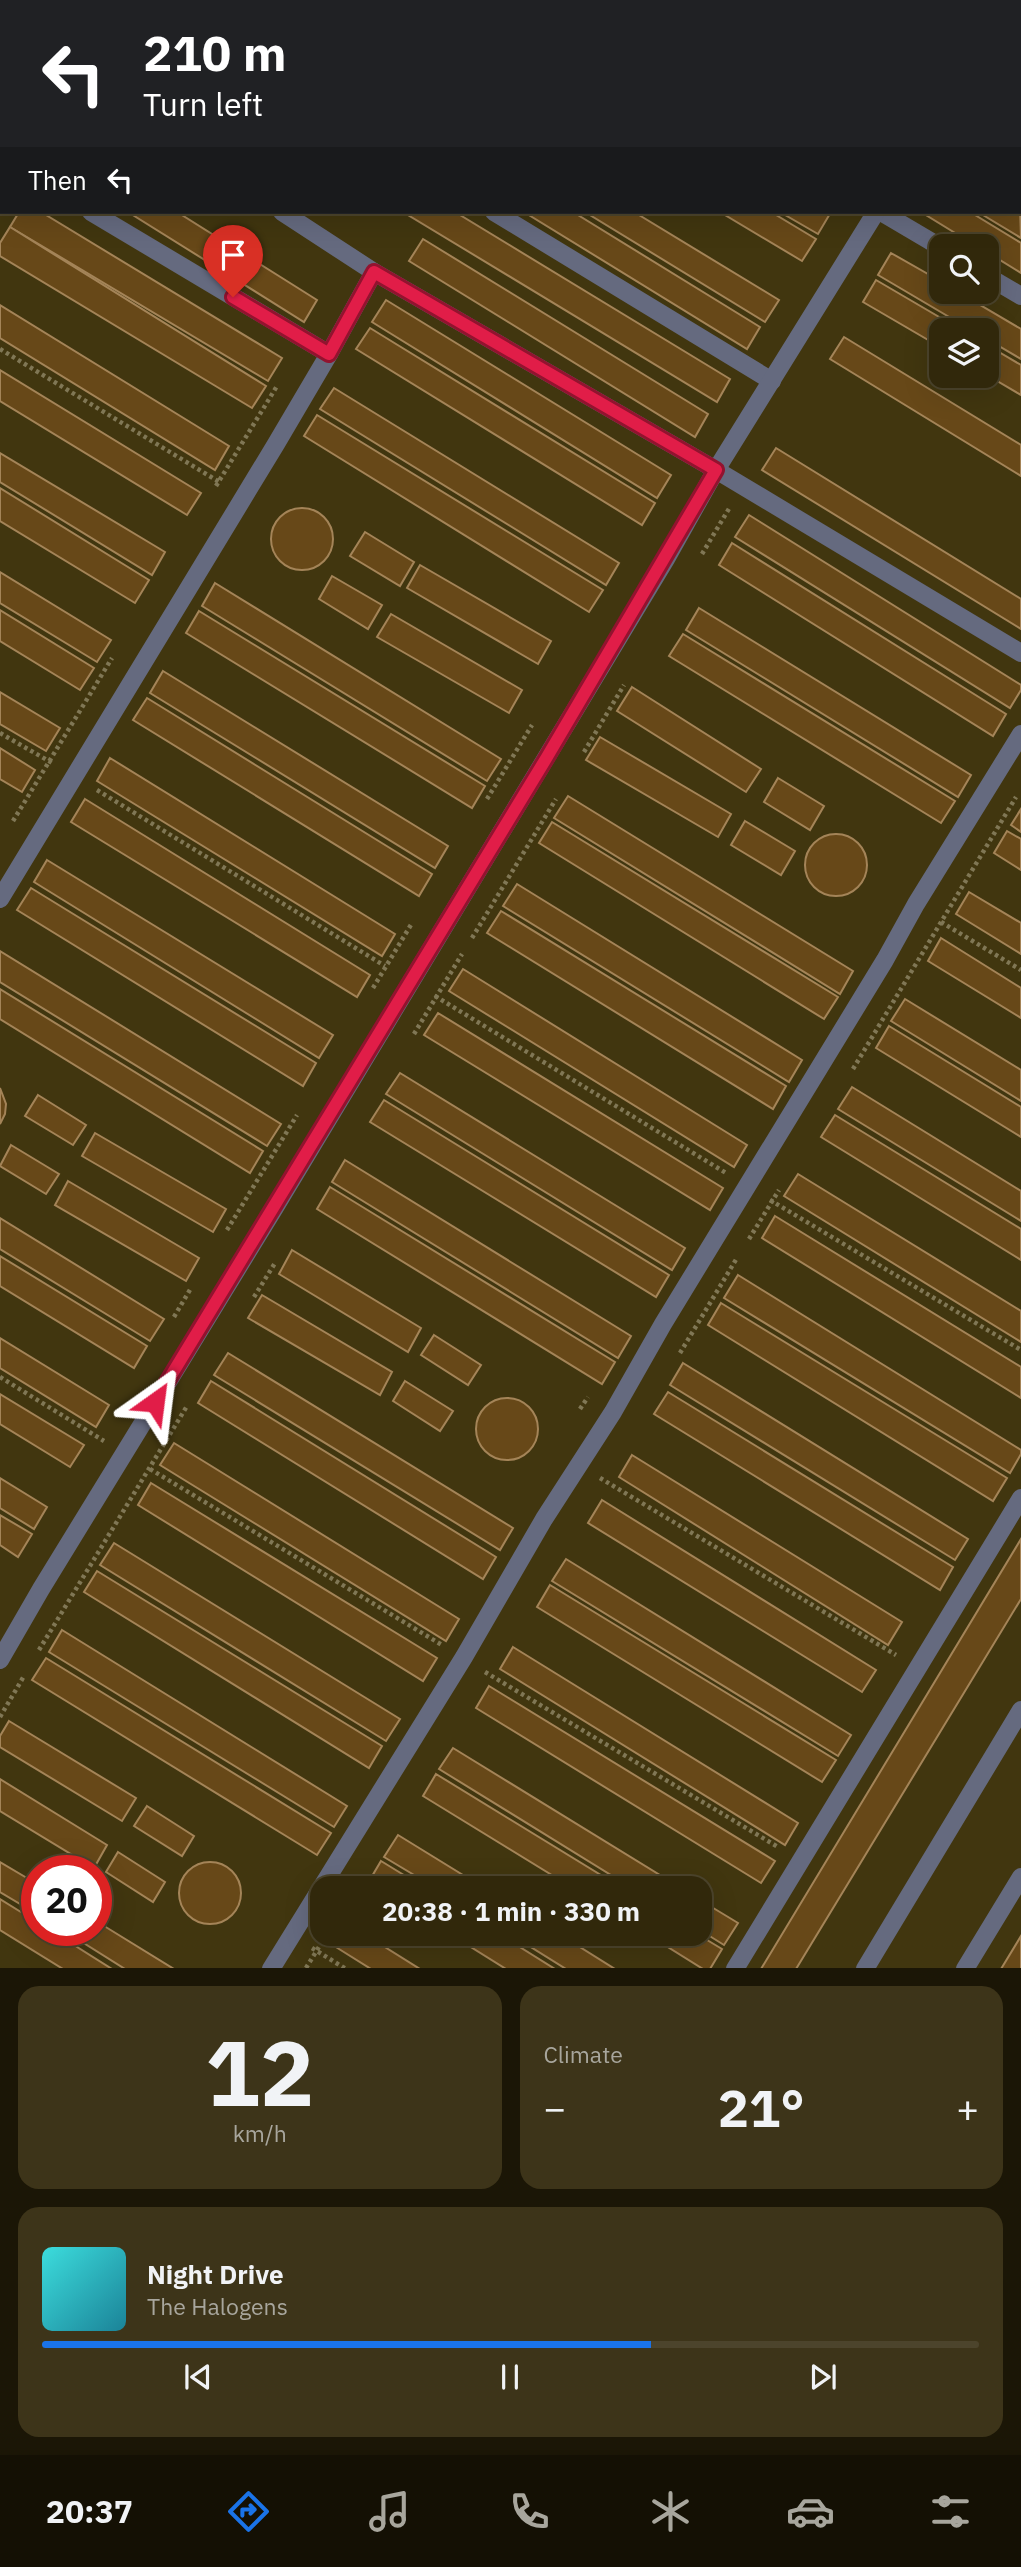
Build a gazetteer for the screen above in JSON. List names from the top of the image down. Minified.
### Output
{"page":{"turn":["210 m","Turn left"],"then":"Then","limit":"20","trip":"20:38 · 1 min · 330 m","tile":[["12","km/h"],"Climate"],"heat":["−","21°","+"],"song":["Night Drive","The Halogens"],"tabs":"20:37"}}
